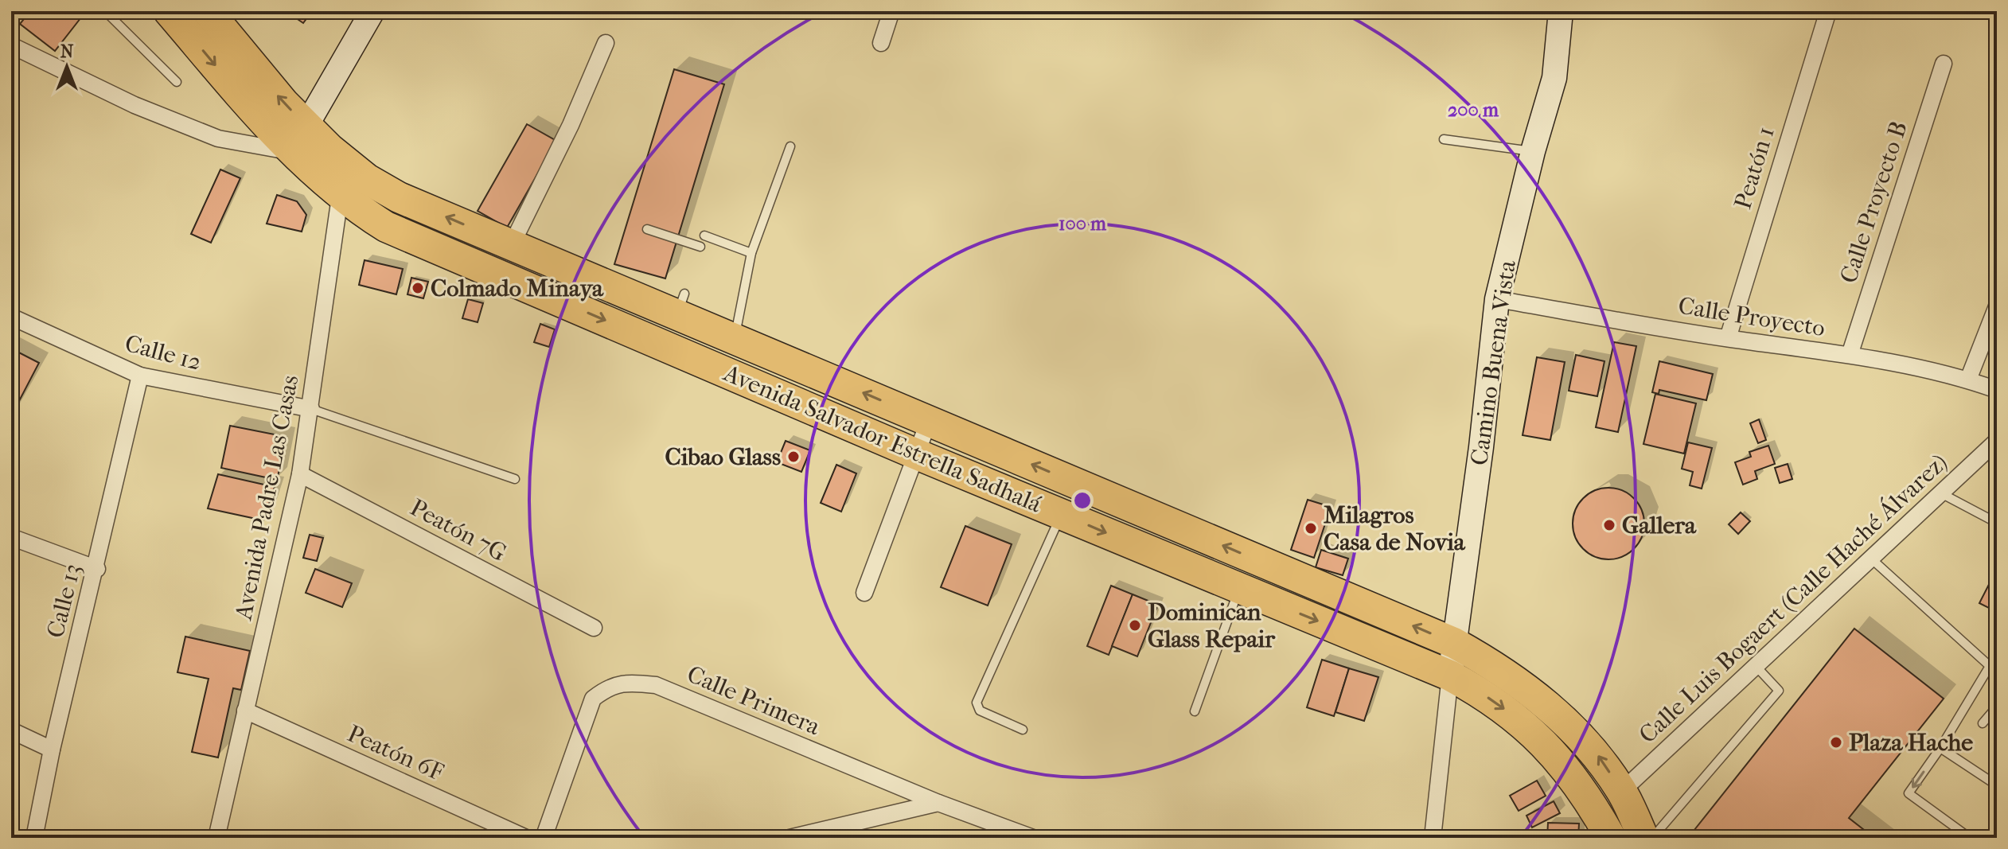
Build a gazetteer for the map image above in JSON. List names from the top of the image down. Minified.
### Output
{"streets":{"highway":["Avenida Salvador Estrella Sadhalá"],"street":["Peatón 1","Calle Proyecto B","Calle Proyecto","Calle 12","Camino Buena Vista","Avenida Padre Las Casas","Peatón 7G","Calle Luis Bogaert (Calle Haché Álvarez)","Calle 13","Calle Primera","Peatón 6F"]},"crossings":[["Peatón 1","Calle Proyecto"],["Calle Proyecto B","Calle Proyecto"],["Calle Proyecto","Camino Buena Vista"],["Calle 12","Avenida Padre Las Casas"],["Calle 12","Calle 13"],["Camino Buena Vista","Avenida Salvador Estrella Sadhalá"],["Avenida Salvador Estrella Sadhalá","Avenida Padre Las Casas"],["Avenida Salvador Estrella Sadhalá","Calle Luis Bogaert (Calle Haché Álvarez)"],["Avenida Padre Las Casas","Peatón 7G"],["Avenida Padre Las Casas","Peatón 6F"]],"places":["Colmado Minaya","Cibao Glass","Gallera","Milagros Casa de Novia","Dominican Glass Repair","Plaza Hache"],"north":"top","rings":["200 m","100 m"]}
